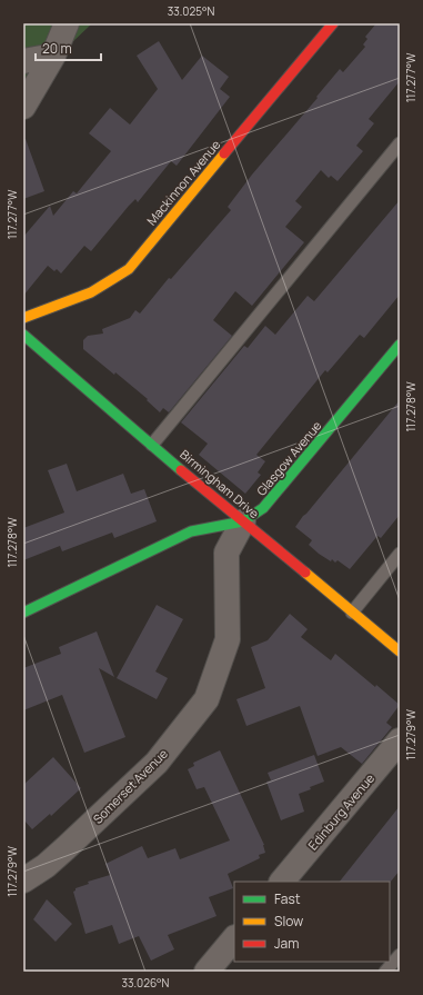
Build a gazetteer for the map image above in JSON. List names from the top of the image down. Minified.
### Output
{"streets":{"street":["Mackinnon Avenue","Glasgow Avenue","Birmingham Drive","Somerset Avenue","Edinburg Avenue"]},"crossings":[["Glasgow Avenue","Birmingham Drive"],["Glasgow Avenue","Somerset Avenue"],["Birmingham Drive","Somerset Avenue"]],"legend":["Fast","Slow","Jam"],"scale_bar":"20 m","coordinates":["33.025°N","117.277°W","117.278°W","117.279°W","33.026°N"]}
